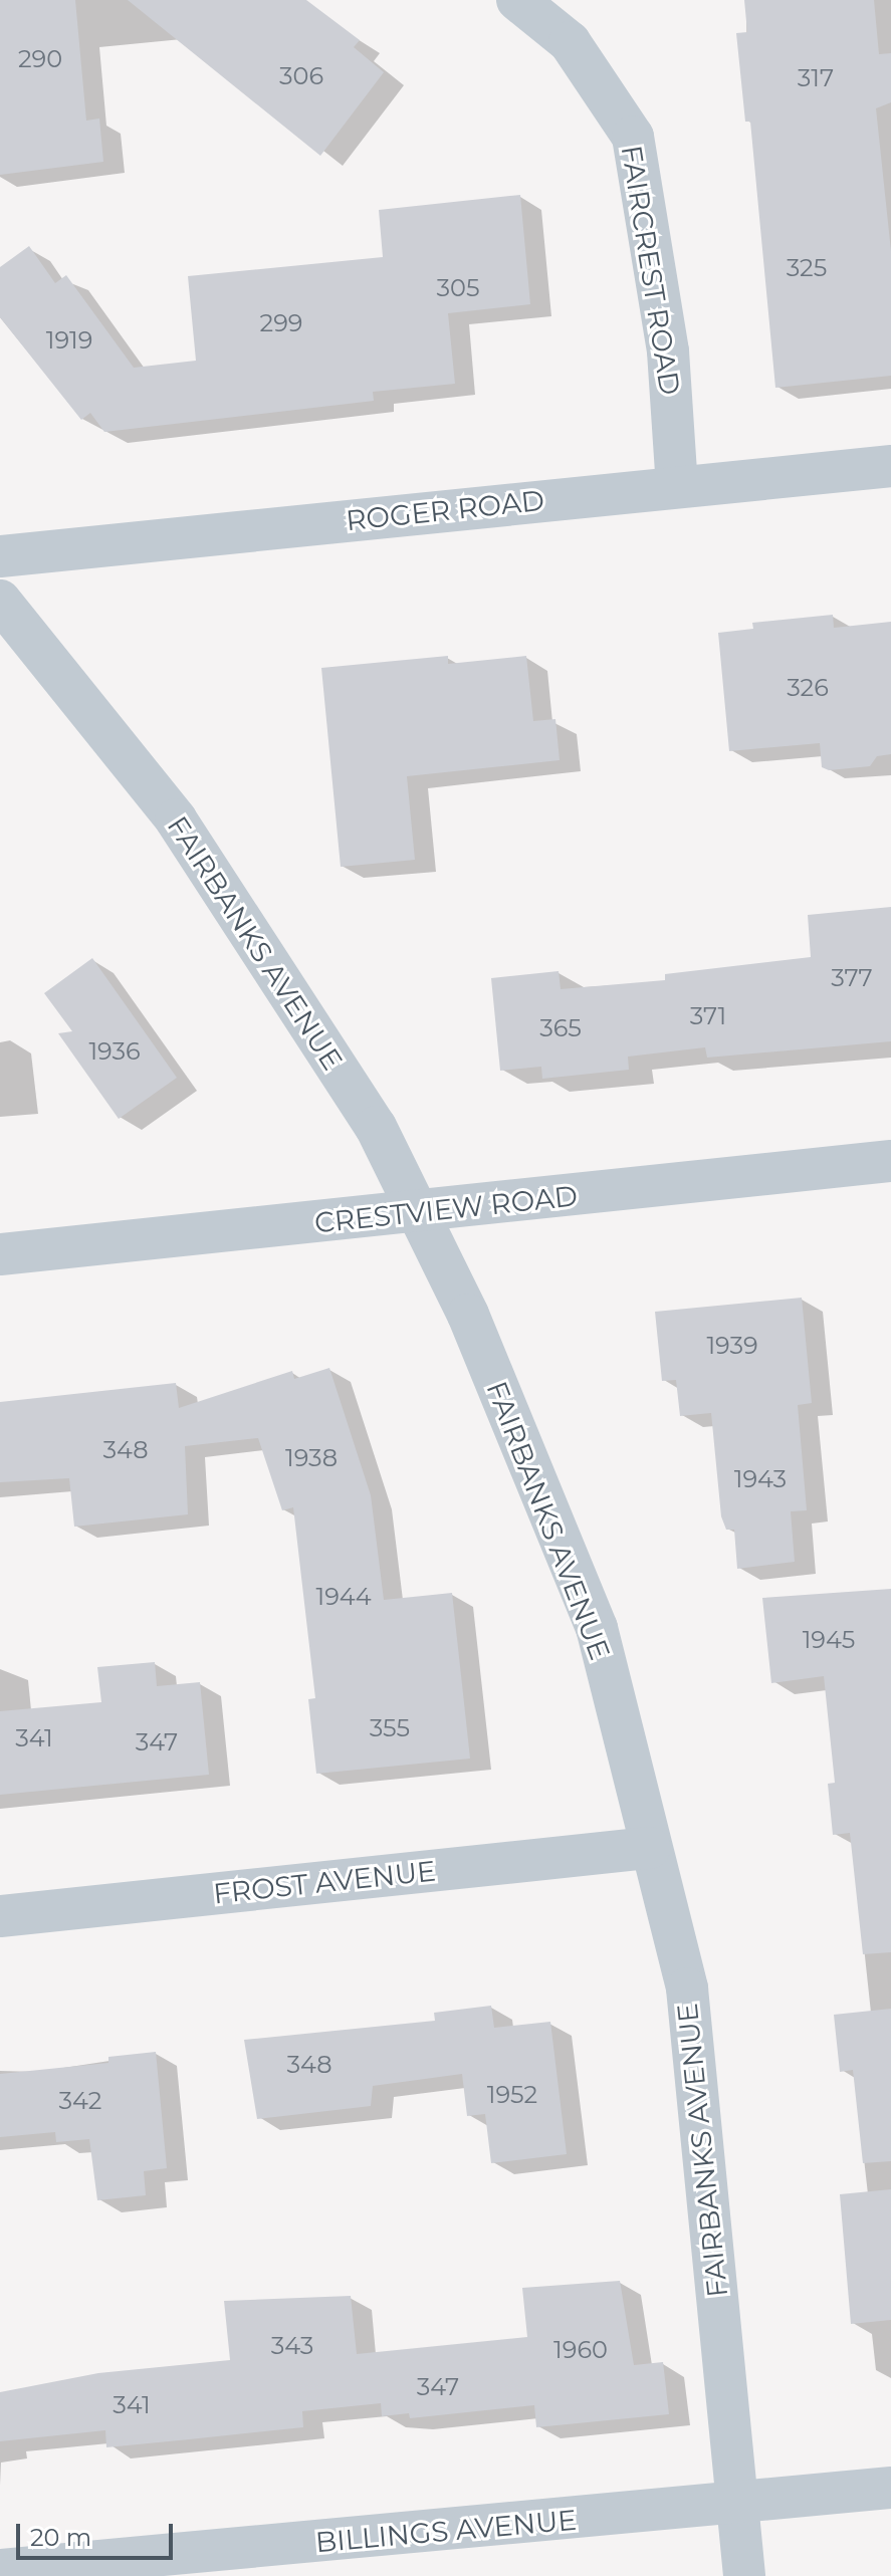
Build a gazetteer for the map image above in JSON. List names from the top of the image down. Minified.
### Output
{"streets":{"street":["FAIRCREST ROAD","ROGER ROAD","FAIRBANKS AVENUE","CRESTVIEW ROAD","FROST AVENUE","BILLINGS AVENUE"]},"crossings":[["FAIRCREST ROAD","ROGER ROAD"],["FAIRBANKS AVENUE","CRESTVIEW ROAD"],["FAIRBANKS AVENUE","FROST AVENUE"],["FAIRBANKS AVENUE","BILLINGS AVENUE"]],"house_numbers":["290","306","317","325","305","299","1919","326","377","371","365","1936","1939","348","1938","1943","1944","1945","355","341","347","348","1952","342","343","1960","347","341"],"scale_bar":"20 m"}
